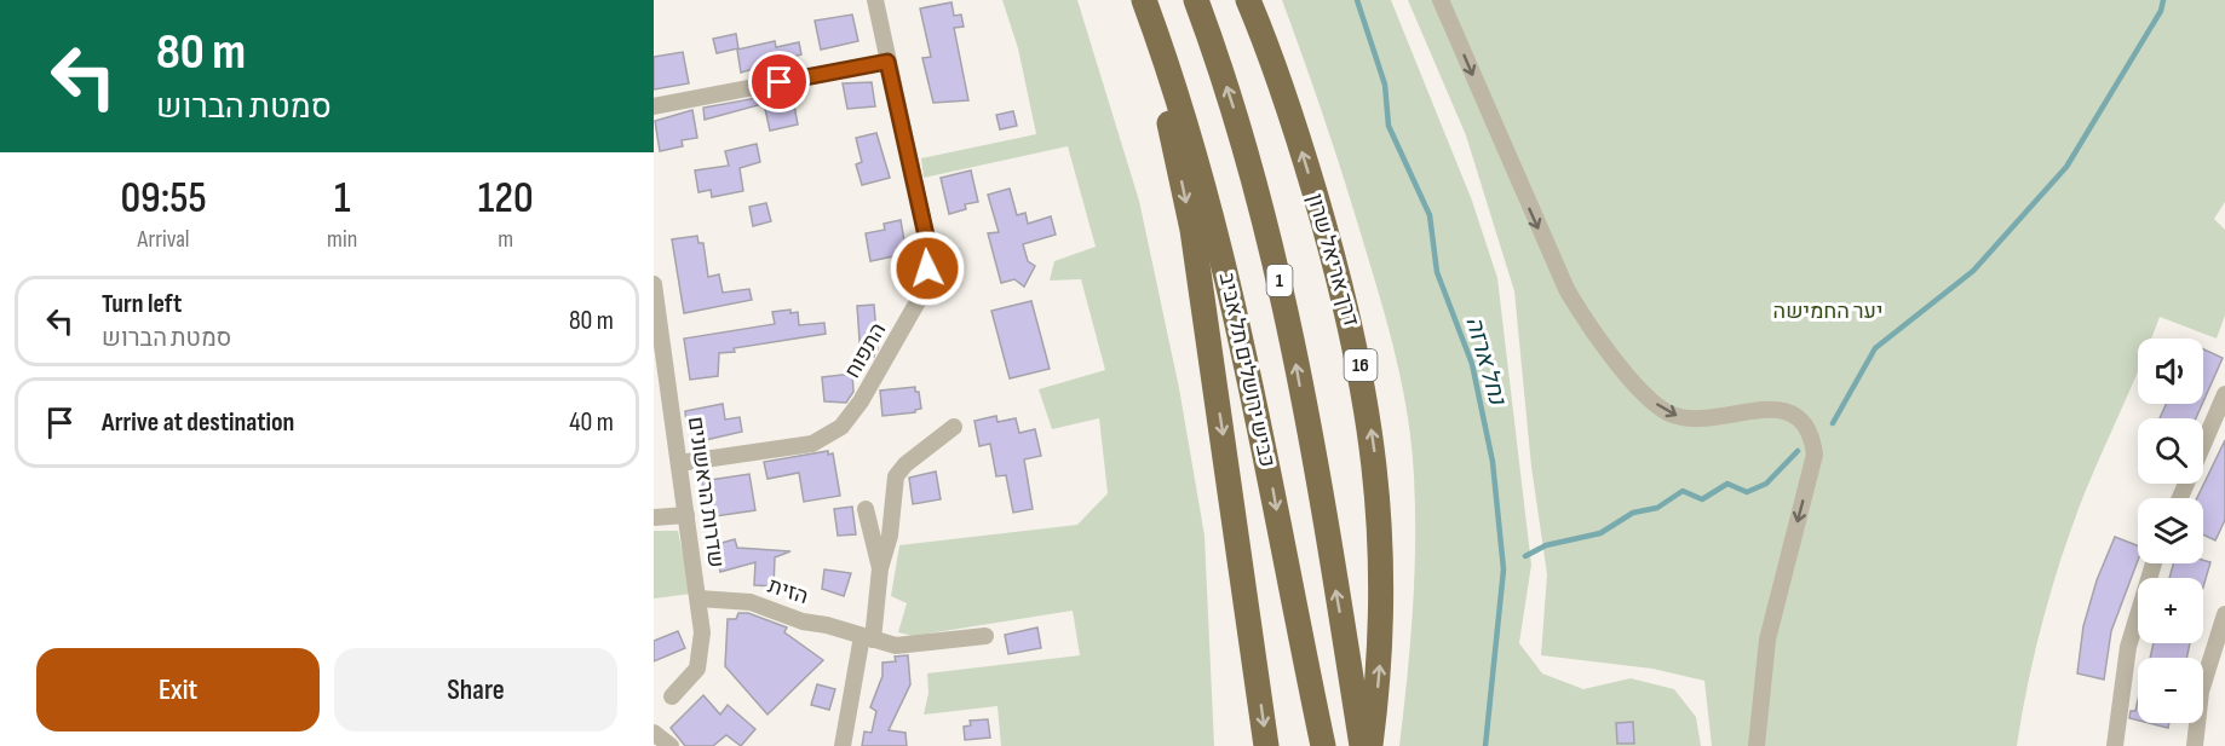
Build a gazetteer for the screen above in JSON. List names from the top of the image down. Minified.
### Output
{"streets":{"highway":["דרך אריאל שרון","1","16","כביש ירושלים תל אביב"],"street":["התפוח","שדרות הראשונים","הזית"]},"crossings":[["התפוח","שדרות הראשונים"],["שדרות הראשונים","הזית"]],"water":["נחל ארזה"],"parks":["יער החמישה"],"page":{"turn":["80 m","סמטת הברוש"],"eta":["09:55","Arrival","1","min","120","m"],"list":[{"name":"Turn left","note":"סמטת הברוש","value":"80 m"},{"name":"Arrive at destination","value":"40 m"}],"map_buttons":["+","−"],"buttons":["Exit","Share"]}}
